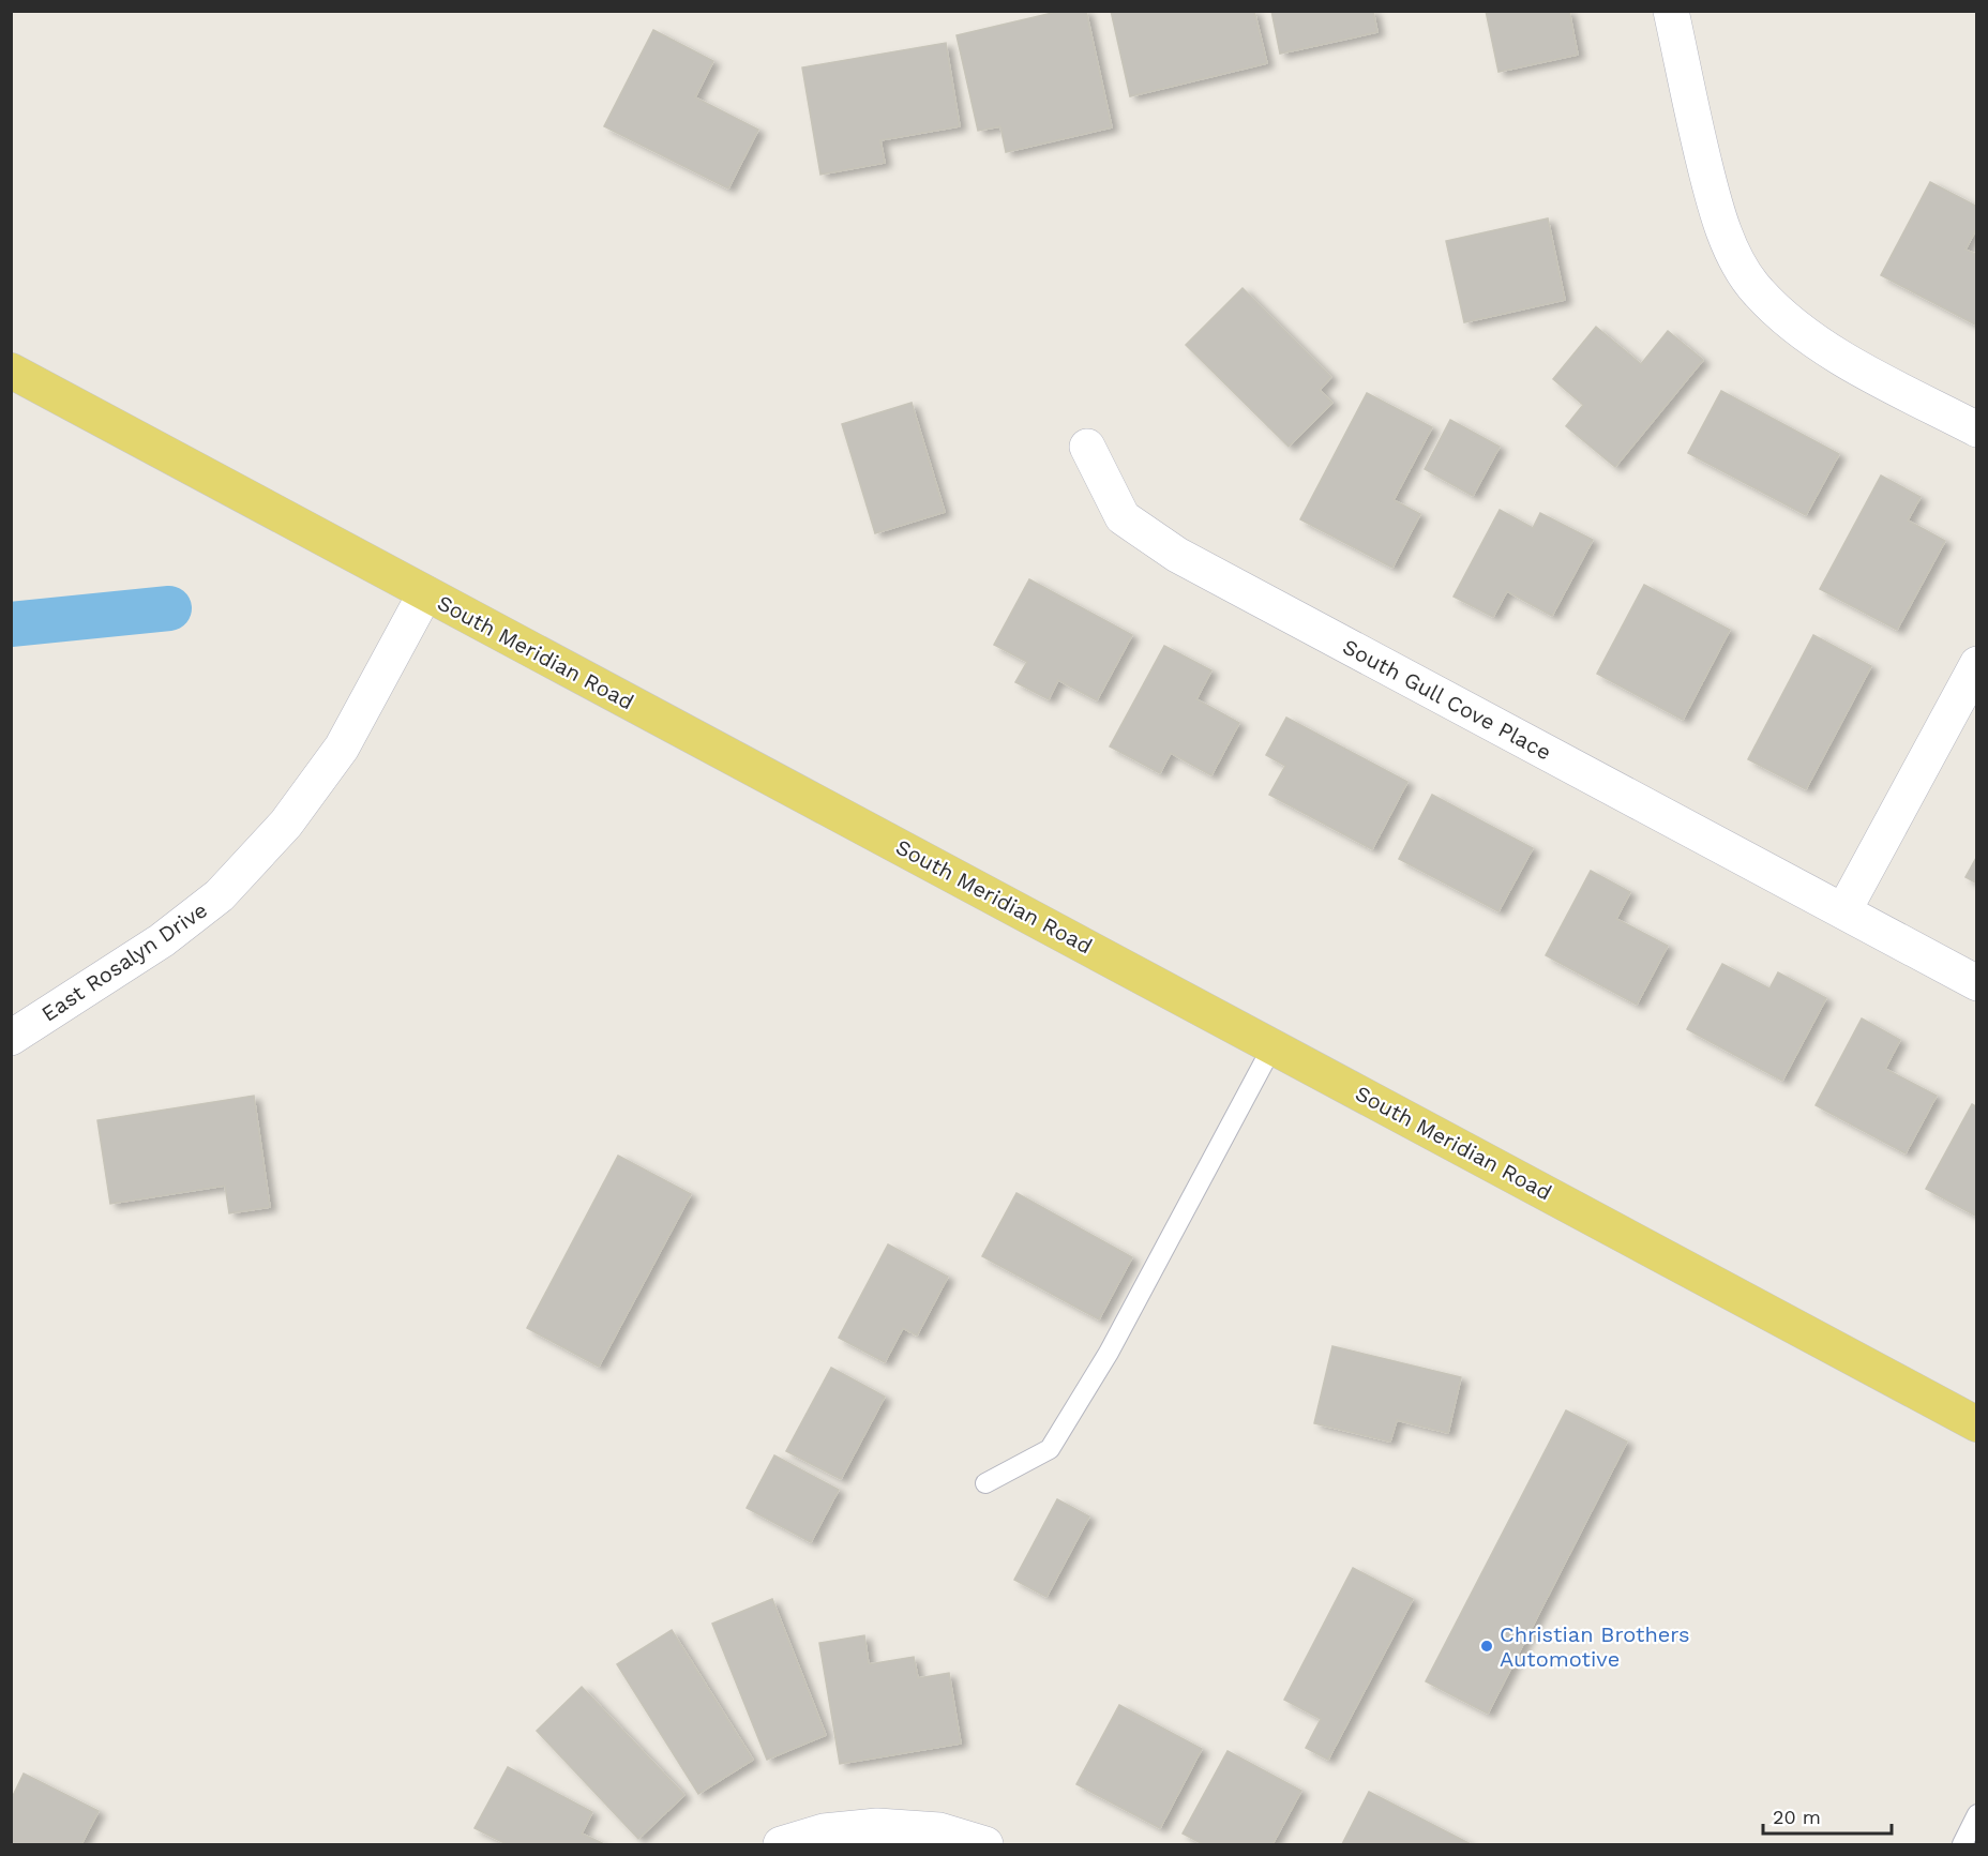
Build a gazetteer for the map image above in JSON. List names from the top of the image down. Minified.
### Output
{"streets":{"main road":["South Meridian Road"],"street":["South Gull Cove Place","East Rosalyn Drive"]},"crossings":[["South Meridian Road","East Rosalyn Drive"]],"places":["Christian Brothers Automotive"],"scale_bar":"20 m"}
